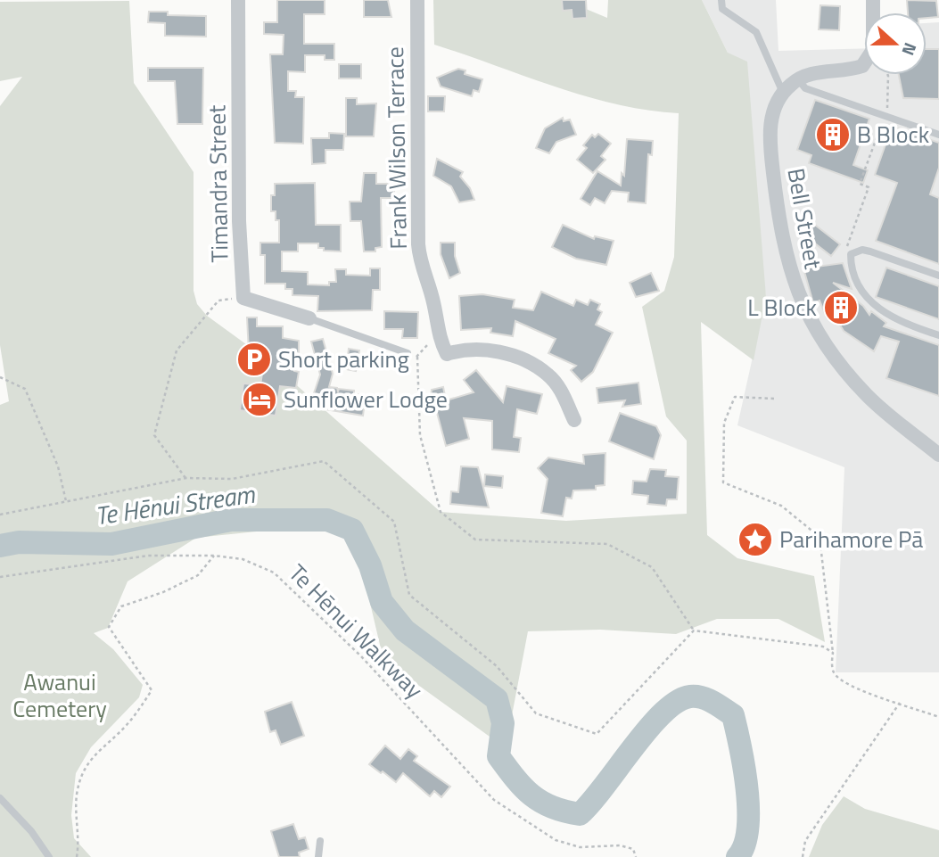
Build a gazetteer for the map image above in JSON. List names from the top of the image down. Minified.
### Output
{"streets":{"street":["Frank Wilson Terrace","Timandra Street","Bell Street"],"path":["Te Hēnui Walkway"]},"water":["Te Hēnui Stream"],"parks":["Awanui Cemetery"],"places":{"building":["B Block","L Block"],"parking":["Short parking"],"hotel":["Sunflower Lodge"],"place":["Parihamore Pā"]},"north":"right"}
